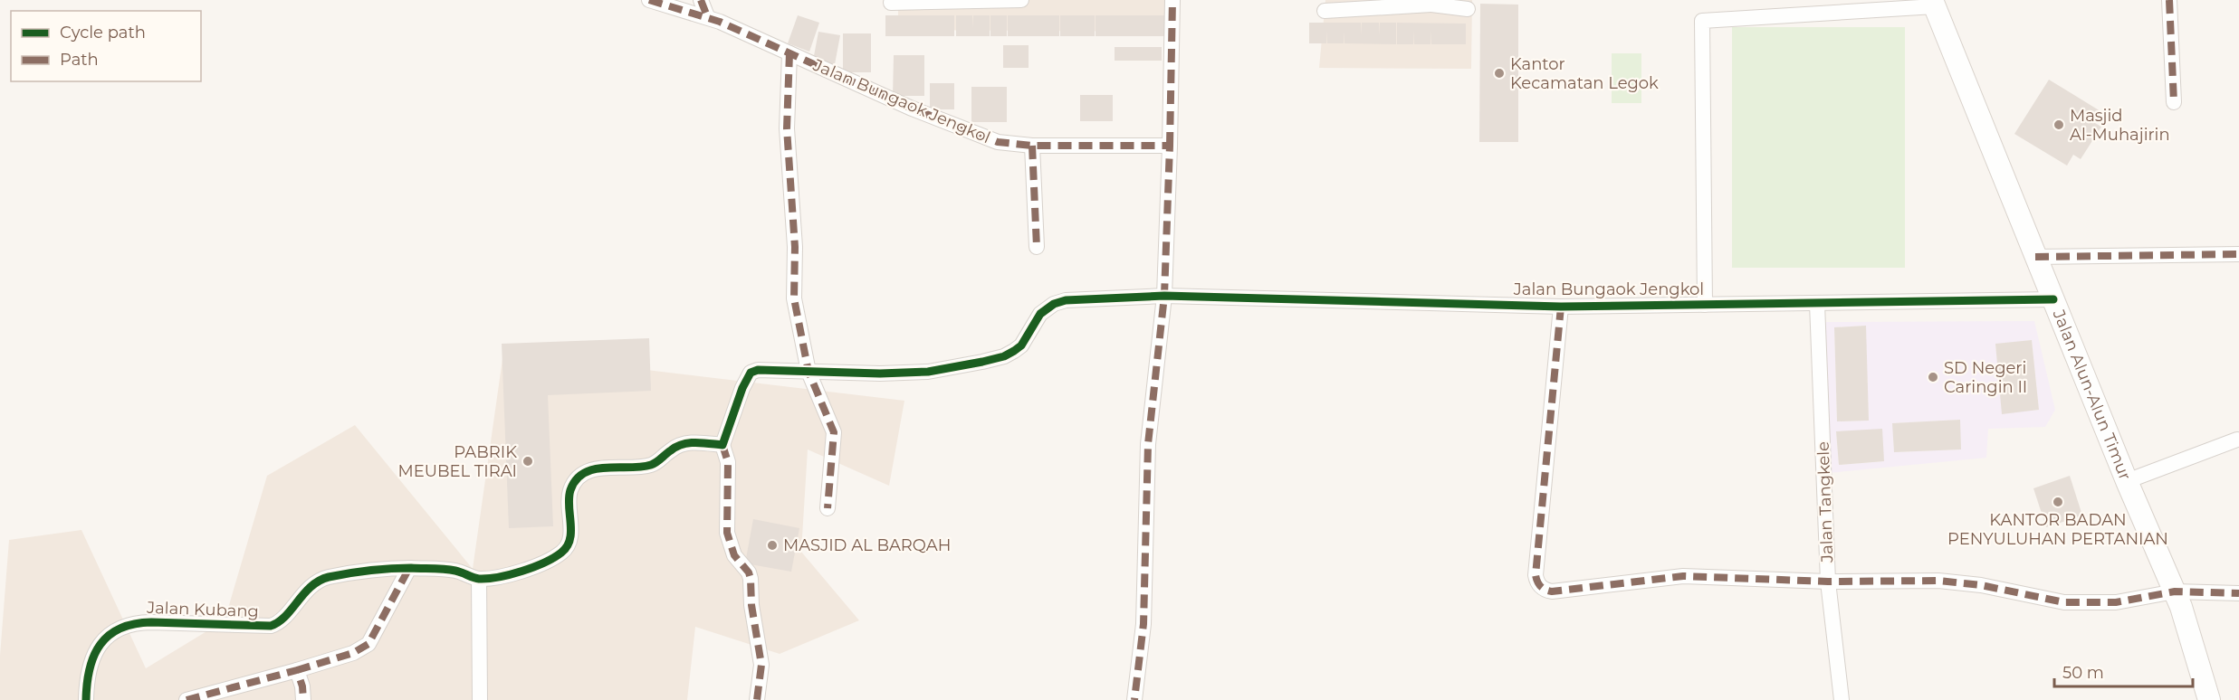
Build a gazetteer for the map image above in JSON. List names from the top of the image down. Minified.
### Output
{"streets":{"street":["Jalan Bungaok Jengkol","Jalan Alun-Alun Timur","Jalan Tangkele","Jalan Kubang"]},"crossings":[["Jalan Bungaok Jengkol","Jalan Alun-Alun Timur"],["Jalan Bungaok Jengkol","Jalan Tangkele"]],"places":["Kantor Kecamatan Legok","Masjid Al-Muhajirin","SD Negeri Caringin II","PABRIK MEUBEL TIRAI","KANTOR BADAN PENYULUHAN PERTANIAN","MASJID AL BARQAH"],"legend":["Cycle path","Path"],"scale_bar":"50 m"}
